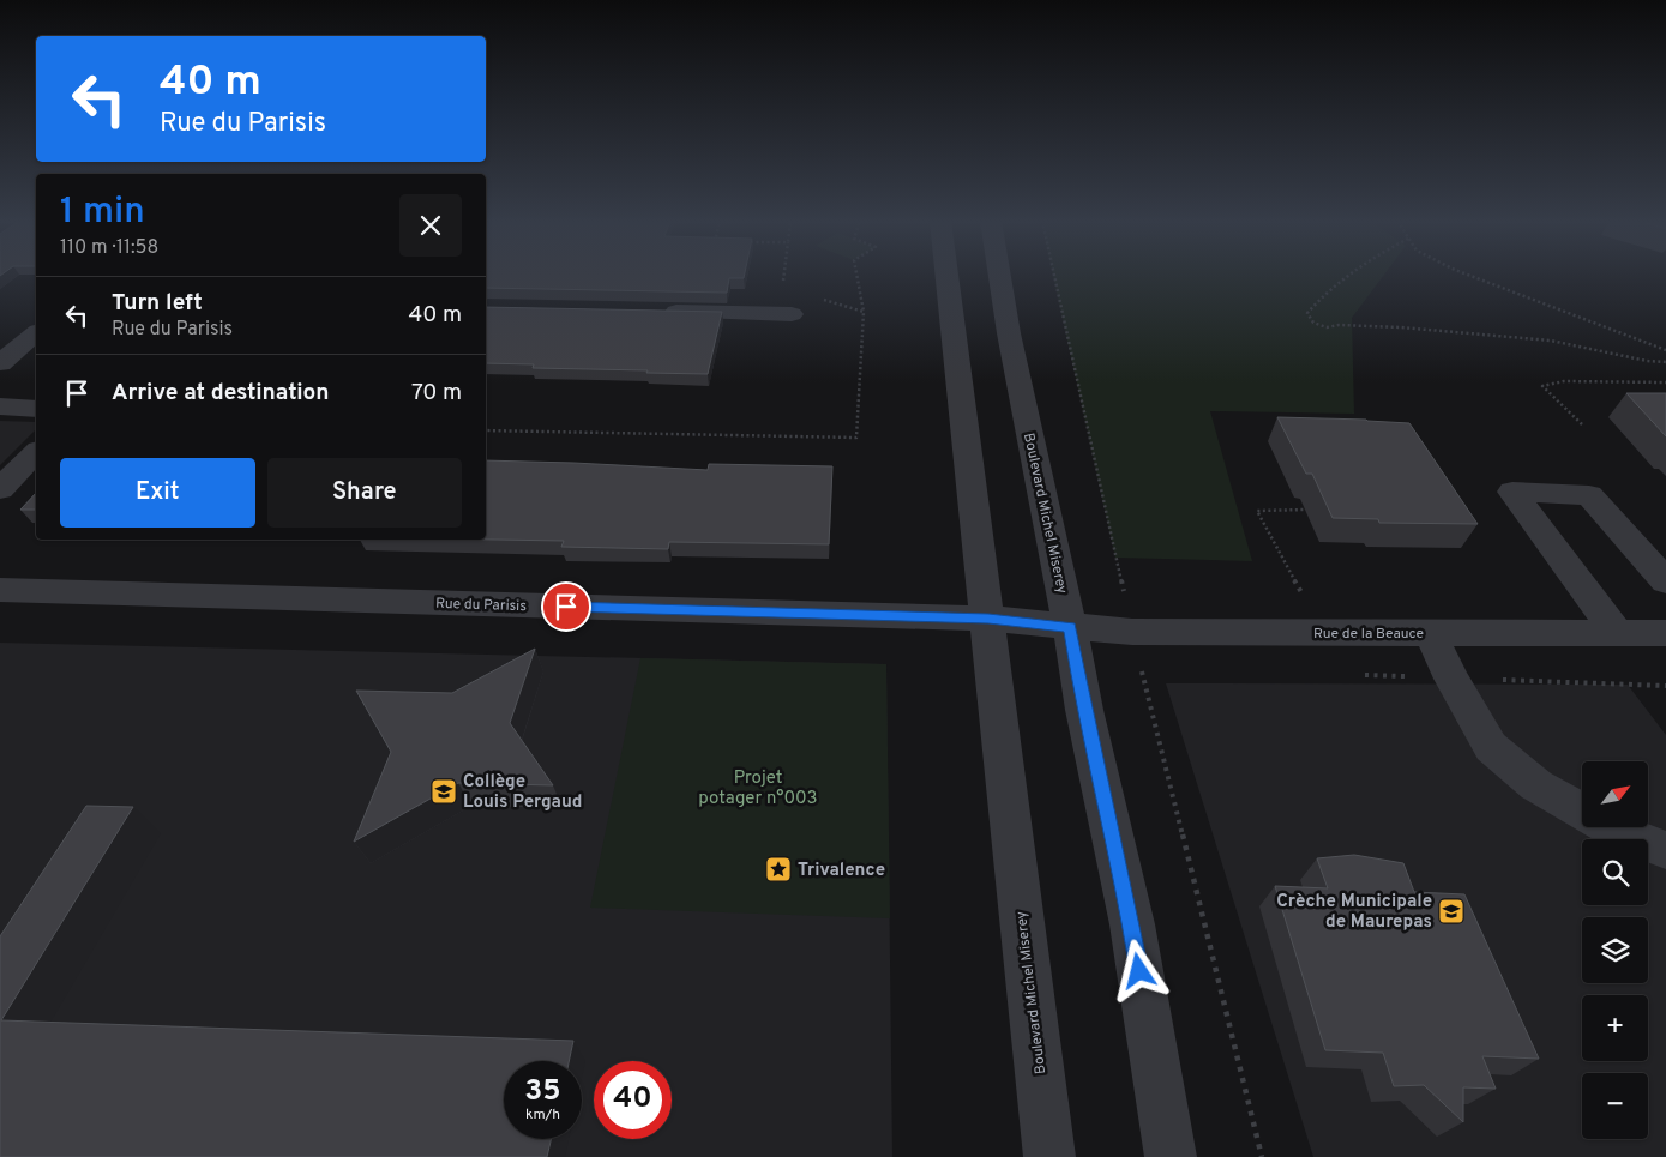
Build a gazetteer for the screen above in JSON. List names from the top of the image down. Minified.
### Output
{"streets":{"street":["Boulevard Michel Miserey","Rue du Parisis","Rue de la Beauce"]},"crossings":[["Boulevard Michel Miserey","Rue du Parisis"],["Boulevard Michel Miserey","Rue de la Beauce"],["Rue du Parisis","Rue de la Beauce"]],"parks":["Projet potager n°003"],"places":{"school or university":["Collège Louis Pergaud","Crèche Municipale de Maurepas"],"place":["Trivalence"]},"north":"top right","page":{"turn":["40 m","Rue du Parisis"],"heading":["1 min","110 m · 11:58"],"list":[{"name":"Turn left","note":"Rue du Parisis","value":"40 m"},{"name":"Arrive at destination","value":"70 m"}],"buttons":["Exit","Share"],"map_buttons":["+","−"],"speed":"35 km/h","limit":"40"}}
